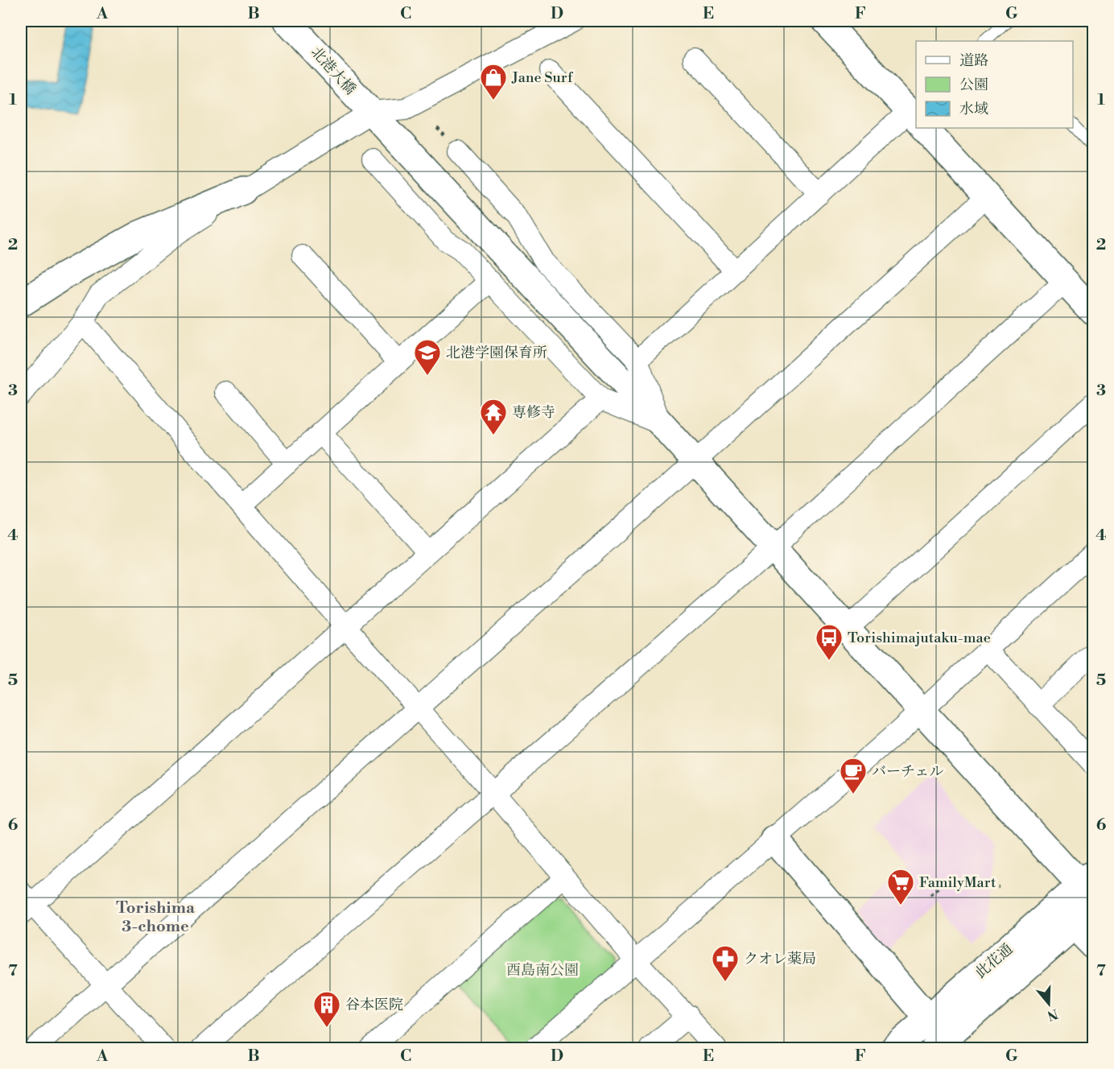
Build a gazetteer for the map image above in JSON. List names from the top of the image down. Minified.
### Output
{"streets":{"main road":["北港大橋","此花通"]},"crossings":[["北港大橋","此花通"]],"districts":["Torishima 3-chome"],"parks":["酉島南公園"],"places":{"shop":["Jane Surf"],"school or university":["北港学園保育所"],"temple":["専修寺"],"bus stop":["Torishimajutaku-mae"],"cafe":["バーチェル"],"supermarket":["FamilyMart"],"pharmacy":["クオレ薬局"],"building":["谷本医院"]},"legend":["道路","公園","水域"],"north":"bottom","grid":{"columns":["A","B","C","D","E","F","G"],"rows":["1","2","3","4","5","6","7"]}}
